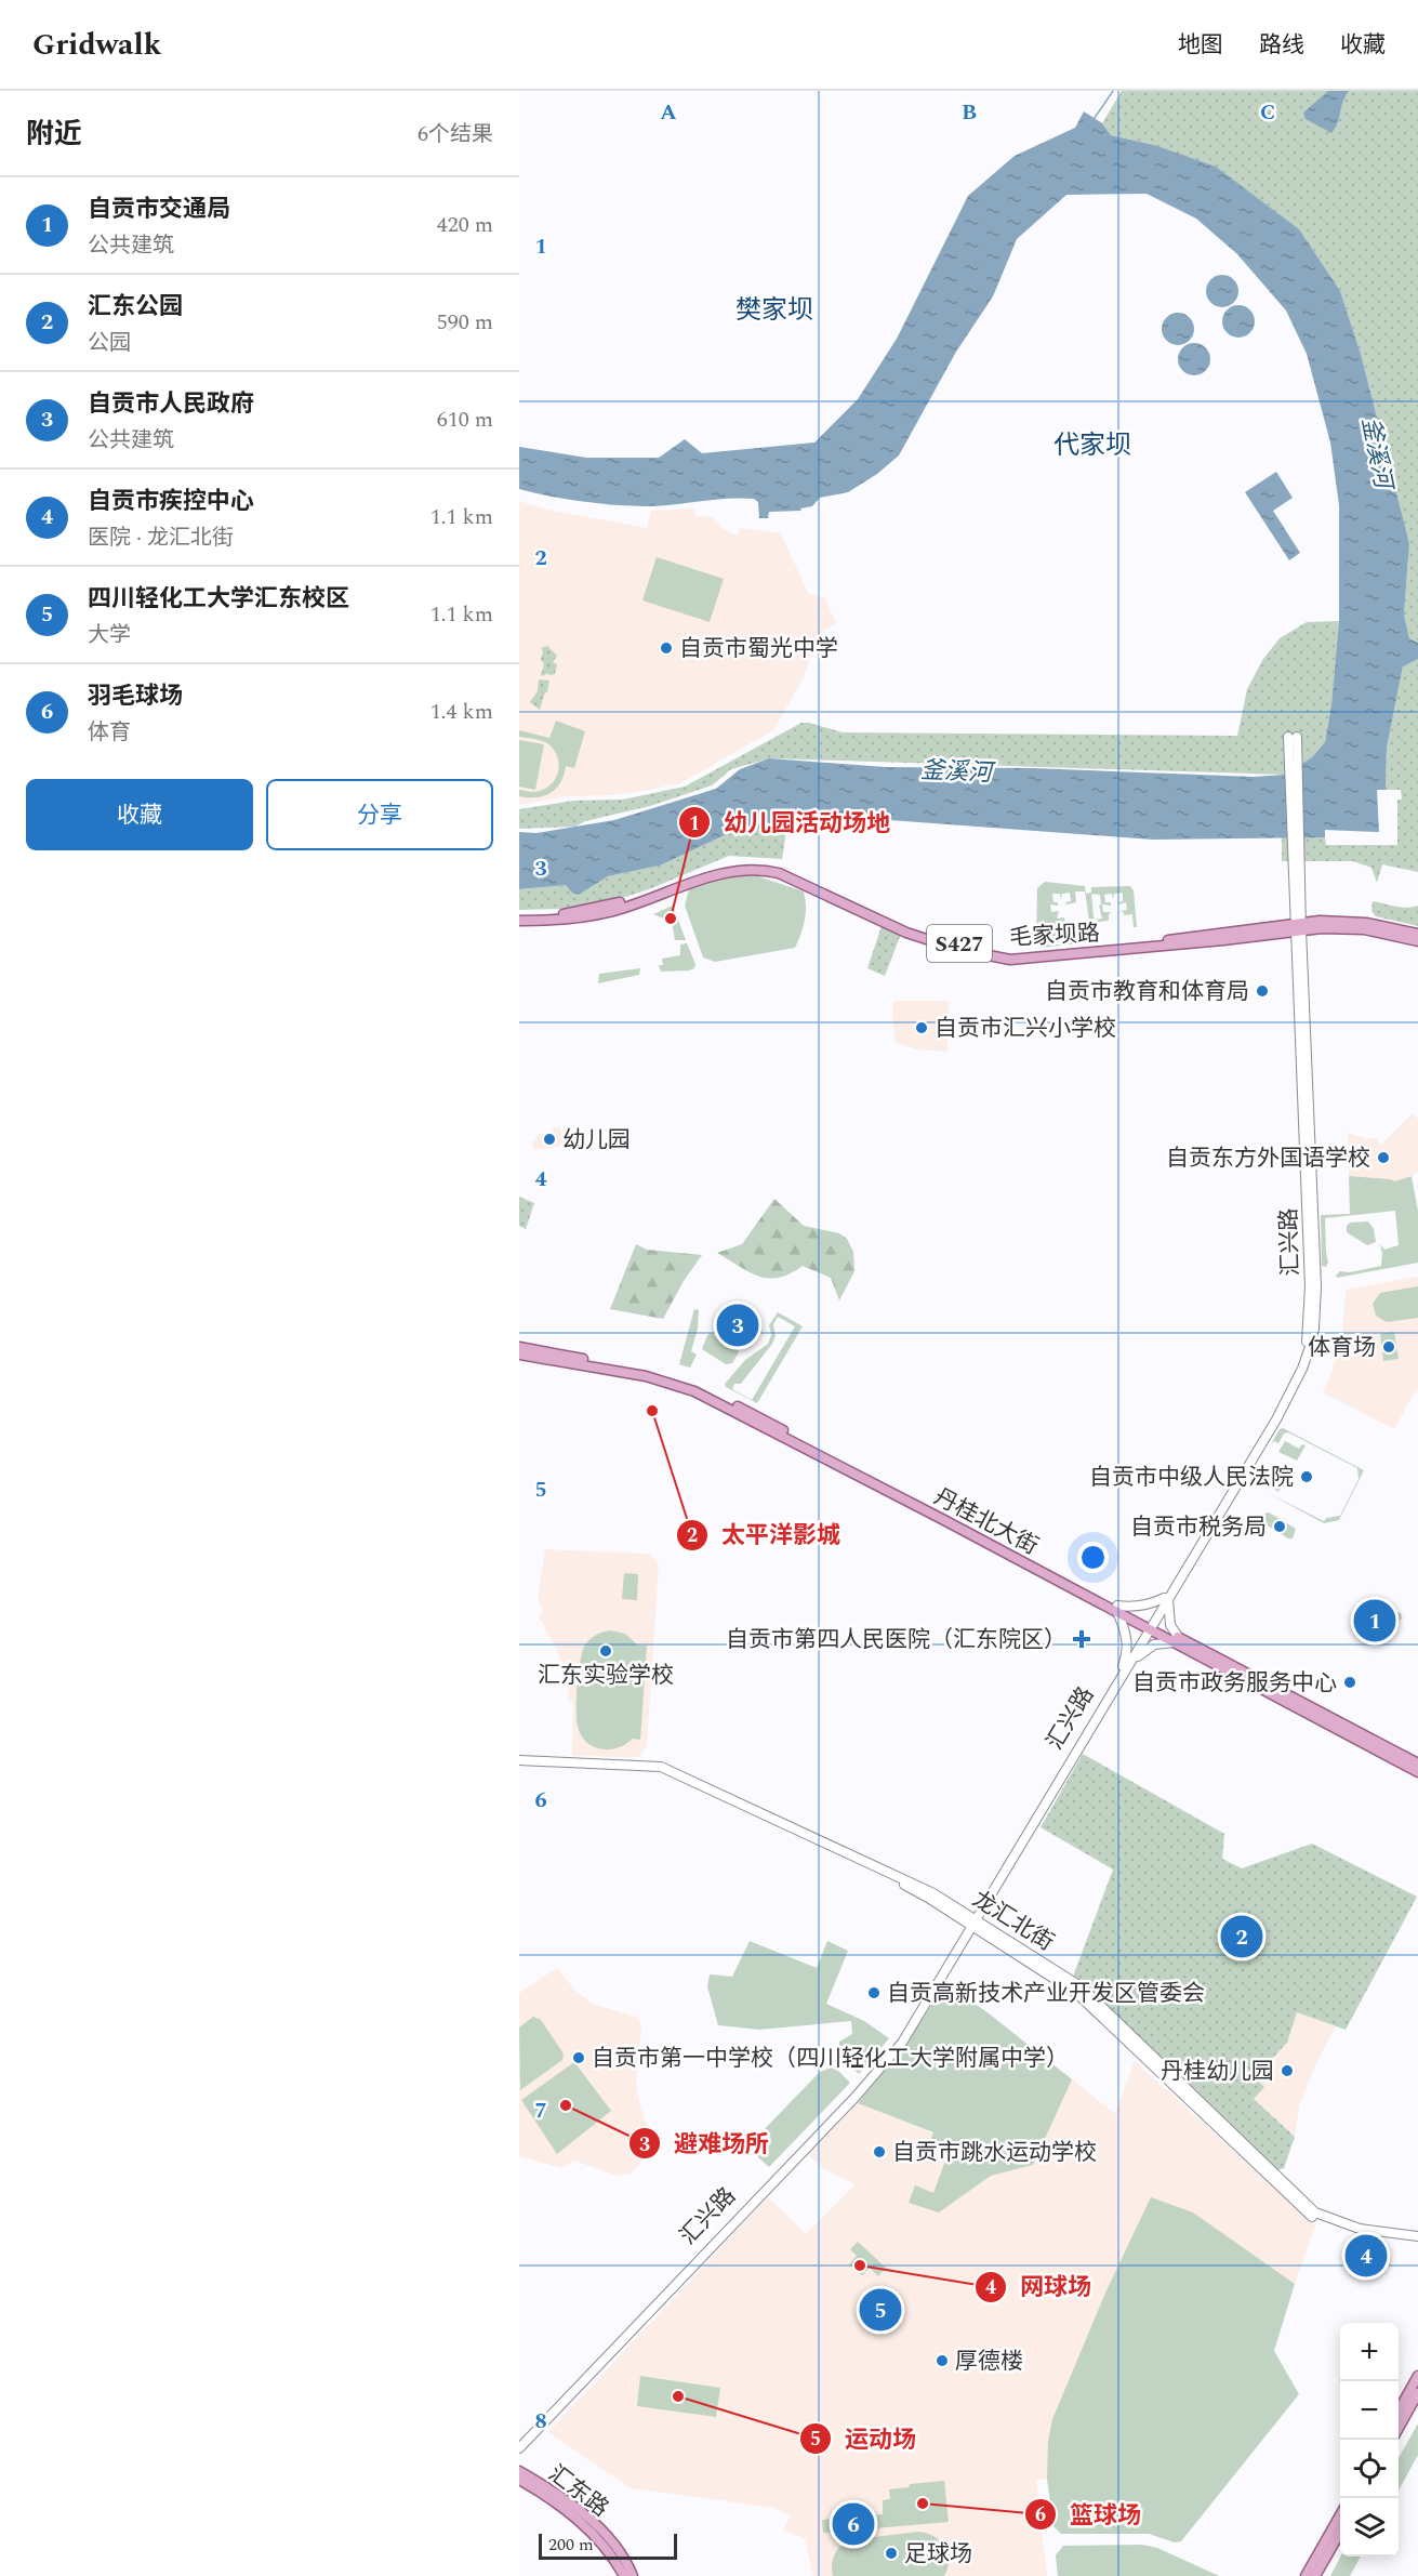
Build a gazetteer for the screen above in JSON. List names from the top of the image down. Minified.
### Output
{"streets":{"main road":["毛家坝路","S427","汇兴路","丹桂北大街","龙汇北街","汇东路"]},"crossings":[["毛家坝路","汇兴路"],["汇兴路","丹桂北大街"],["汇兴路","龙汇北街"]],"districts":["樊家坝","代家坝"],"water":["釜溪河"],"places":{"other":["自贡市蜀光中学","幼儿园活动场地","自贡市教育和体育局","自贡市汇兴小学校","幼儿园","自贡东方外国语学校","体育场","太平洋影城","自贡市中级人民法院","自贡市税务局","汇东实验学校","自贡市政务服务中心","自贡高新技术产业开发区管委会","自贡市第一中学校（四川轻化工大学附属中学）","丹桂幼儿园","避难场所","自贡市跳水运动学校","网球场","厚德楼","运动场","篮球场","足球场"],"health":["自贡市第四人民医院（汇东院区）"]},"scale_bar":"200 m","page":{"header":"Gridwalk","nav":["地图","路线","收藏"],"heading":["附近","6个结果"],"list":[{"mark":"1","name":"自贡市交通局","note":"公共建筑","value":"420 m"},{"mark":"2","name":"汇东公园","note":"公园","value":"590 m"},{"mark":"3","name":"自贡市人民政府","note":"公共建筑","value":"610 m"},{"mark":"4","name":"自贡市疾控中心","note":"医院 · 龙汇北街","value":"1.1 km"},{"mark":"5","name":"四川轻化工大学汇东校区","note":"大学","value":"1.1 km"},{"mark":"6","name":"羽毛球场","note":"体育","value":"1.4 km"}],"buttons":["收藏","分享"],"pins":["3","1","2","4","5","6"],"map_buttons":["+","−"],"scale":"200 m"},"grid":{"columns":["A","B","C"],"rows":["1","2","3","4","5","6","7","8"]}}
